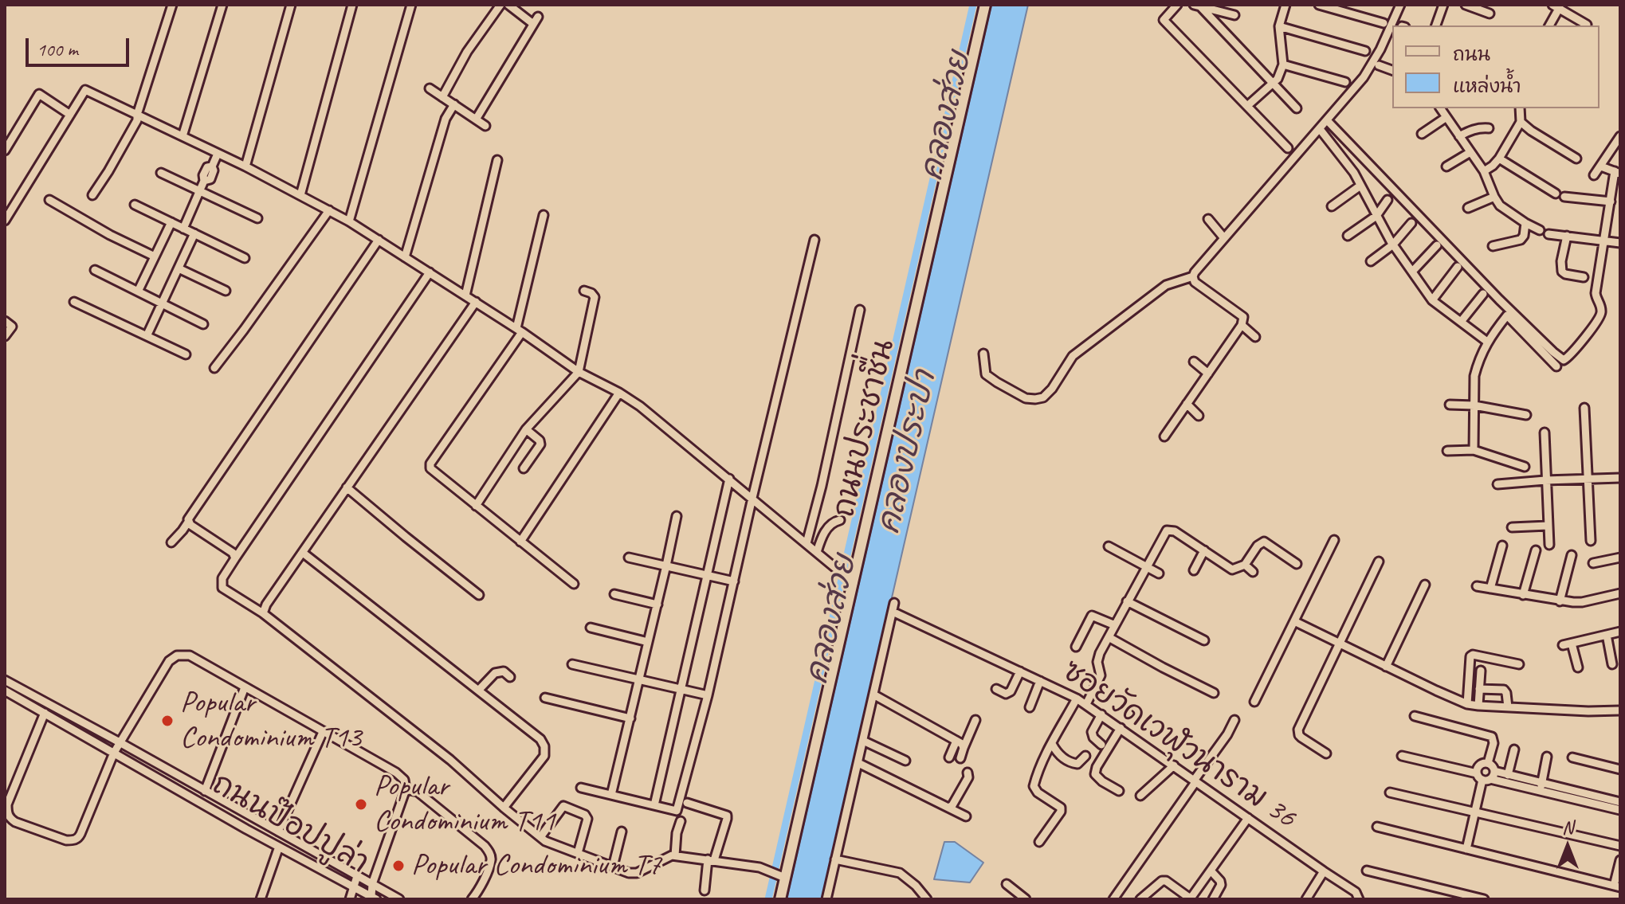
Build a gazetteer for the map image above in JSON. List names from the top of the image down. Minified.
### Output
{"streets":{"street":["ถนนประชาชื่น","ซอยวัดเวฬุวนาราม 36","ถนนป๊อปปูล่า"]},"water":["คลองส่วย","คลองประปา"],"places":["Popular Condominium T13","Popular Condominium T11","Popular Condominium T7"],"legend":["ถนน","แหล่งน้ำ"],"scale_bar":"100 m","north":"top"}
